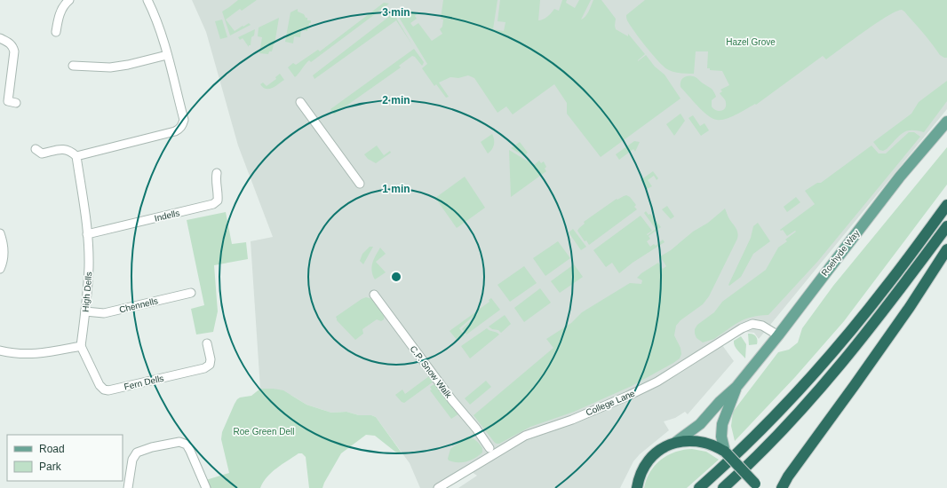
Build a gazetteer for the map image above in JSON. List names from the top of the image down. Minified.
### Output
{"streets":{"main road":["Roehyde Way"],"street":["Indells","High Dells","Chennells","C.P. Snow Walk","Fern Dells","College Lane"]},"crossings":[["Indells","High Dells"],["Roehyde Way","College Lane"],["High Dells","Chennells"],["High Dells","Fern Dells"]],"parks":["Hazel Grove","Roe Green Dell"],"legend":["Road","Park"],"rings":["3 min","2 min","1 min"]}
